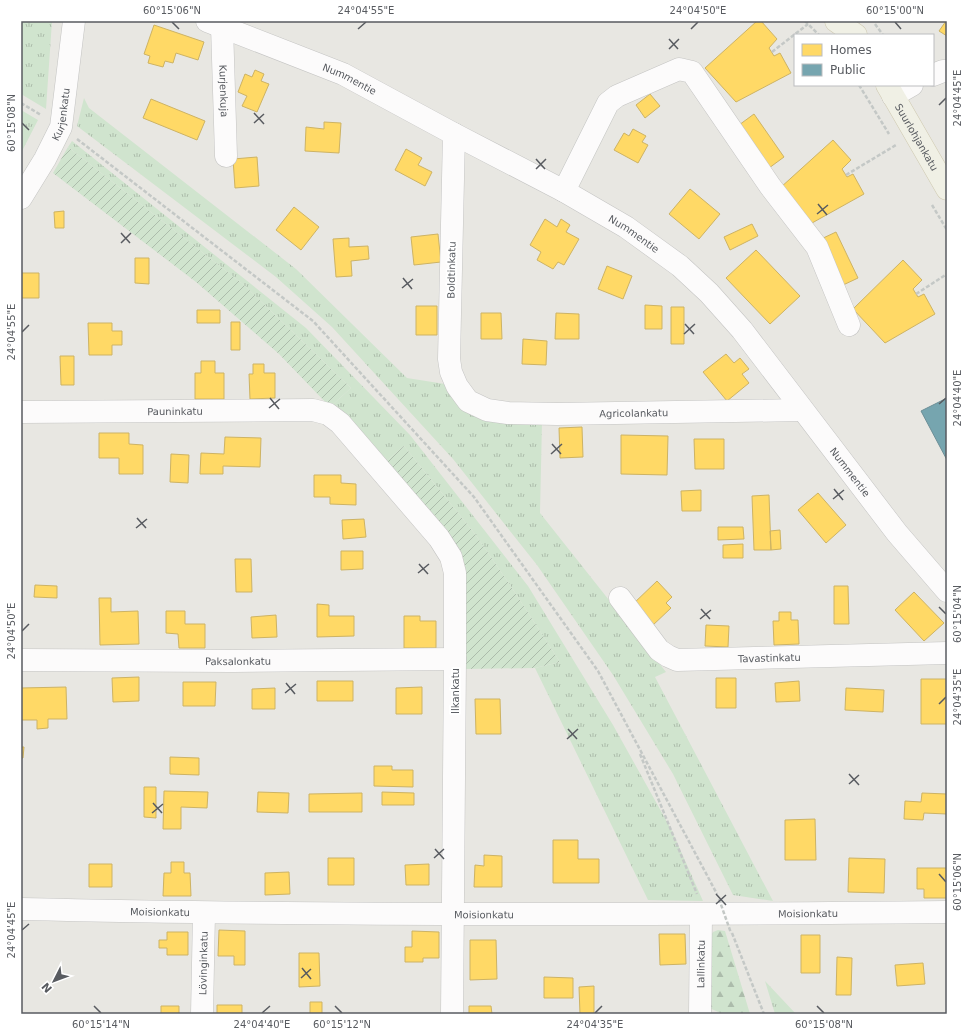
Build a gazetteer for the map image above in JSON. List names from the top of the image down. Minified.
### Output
{"streets":{"main road":["Suurlohjankatu"],"street":["Nummentie","Kurjenkuja","Kurjenkatu","Boldtinkatu","Pauninkatu","Agricolankatu","Tavastinkatu","Paksalonkatu","Ilkankatu","Moisionkatu","Lövinginkatu","Lallinkatu"]},"crossings":[["Nummentie","Kurjenkuja"],["Nummentie","Boldtinkatu"],["Nummentie","Agricolankatu"],["Boldtinkatu","Agricolankatu"],["Pauninkatu","Ilkankatu"],["Paksalonkatu","Ilkankatu"],["Ilkankatu","Moisionkatu"],["Moisionkatu","Lövinginkatu"],["Moisionkatu","Lallinkatu"]],"legend":["Homes","Public"],"north":"bottom left","coordinates":["60°15'06\"N","24°04'55\"E","24°04'50\"E","60°15'00\"N","24°04'45\"E","60°15'08\"N","24°04'40\"E","60°15'04\"N","24°04'35\"E","60°15'14\"N","60°15'12\"N"]}
